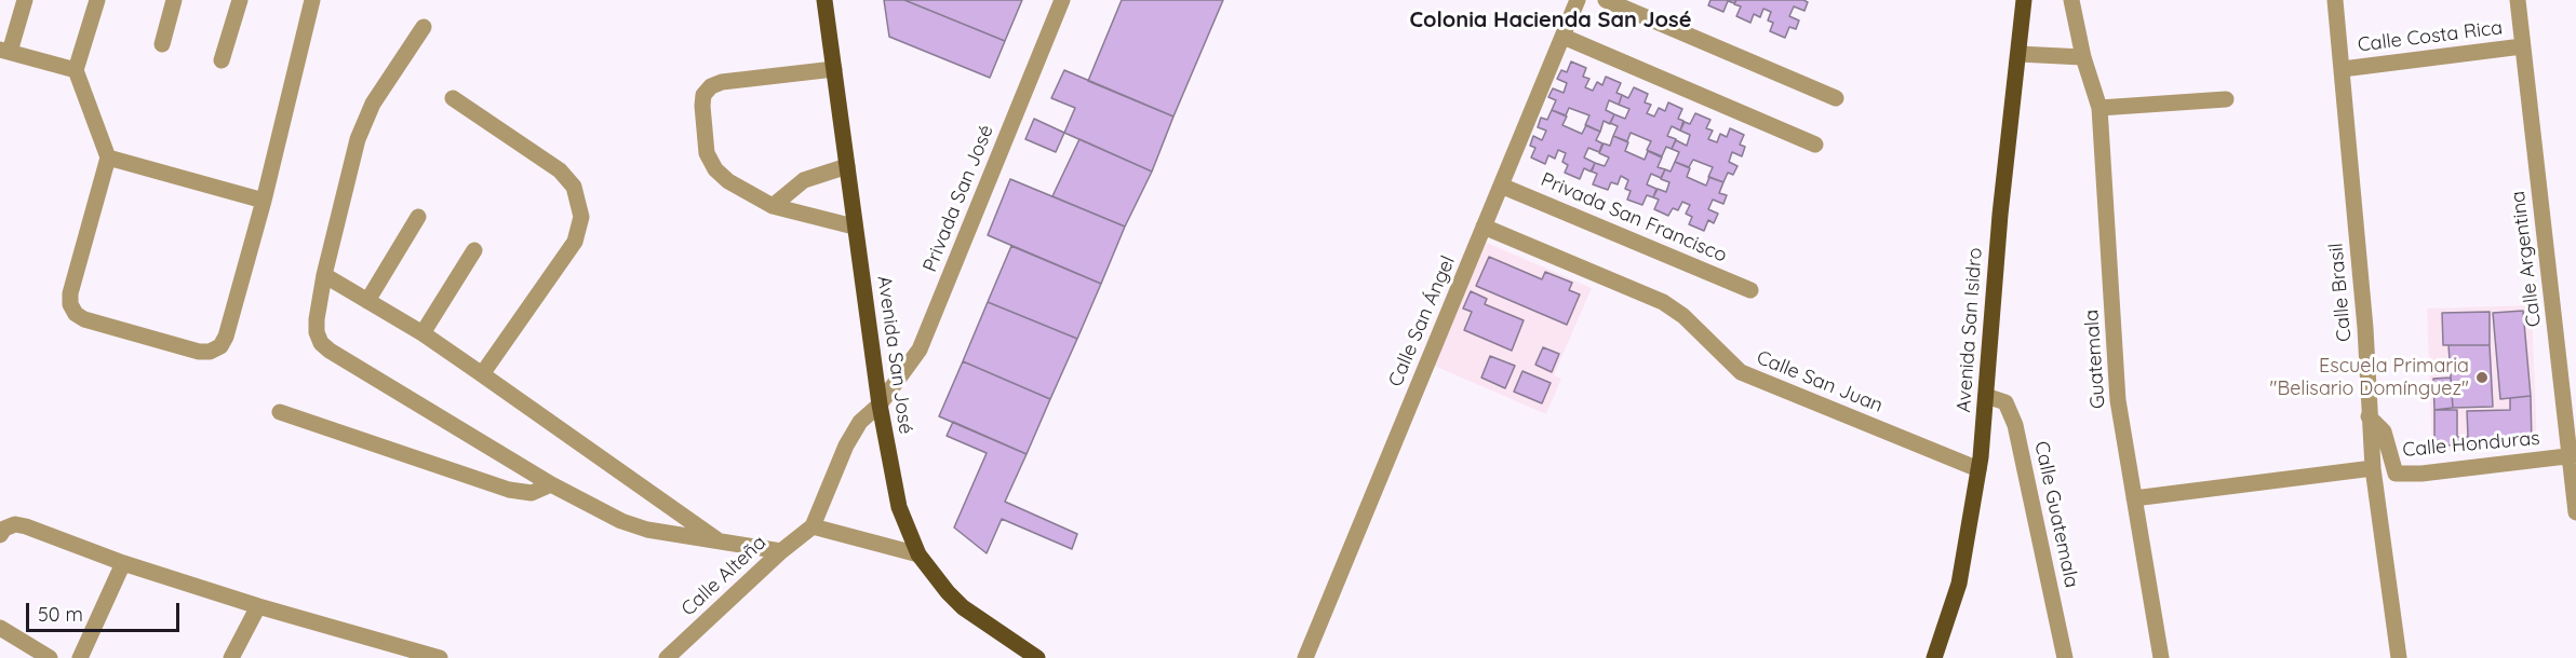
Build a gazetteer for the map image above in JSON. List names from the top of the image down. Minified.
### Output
{"streets":{"main road":["Avenida San Isidro","Avenida San José"],"street":["Calle Costa Rica","Privada San José","Privada San Francisco","Calle Argentina","Calle Brasil","Calle San Ángel","Guatemala","Calle San Juan","Calle Honduras","Calle Guatemala","Calle Alteña"]},"crossings":[["Calle Costa Rica","Calle Argentina"],["Calle Costa Rica","Calle Brasil"],["Privada San José","Avenida San José"],["Privada San José","Calle Alteña"],["Privada San Francisco","Calle San Ángel"],["Calle Argentina","Calle Honduras"],["Calle Brasil","Calle Honduras"],["Calle San Ángel","Calle San Juan"],["Avenida San Isidro","Calle San Juan"],["Avenida San Isidro","Calle Guatemala"],["Avenida San José","Calle Alteña"]],"districts":["Colonia Hacienda San José"],"places":["Escuela Primaria \"Belisario Domínguez\""],"scale_bar":"50 m"}
